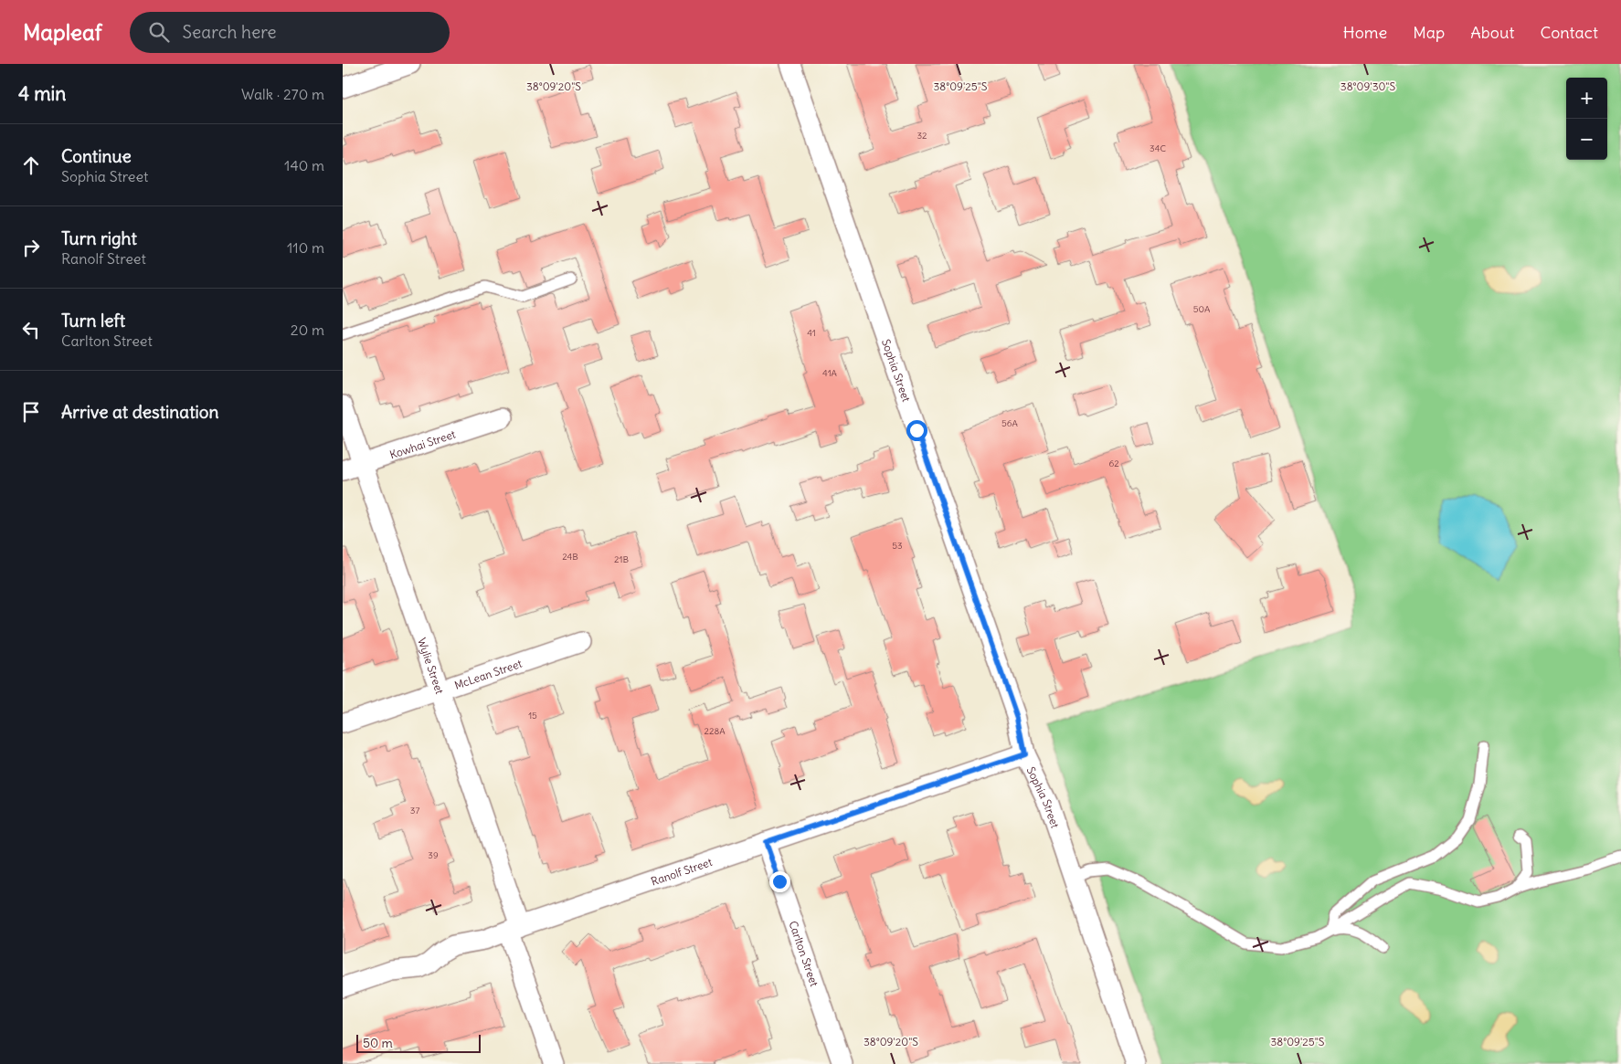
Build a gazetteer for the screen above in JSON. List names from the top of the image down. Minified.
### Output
{"streets":{"street":["Sophia Street","Kowhai Street","Wylie Street","McLean Street","Ranolf Street","Carlton Street"]},"crossings":[["Sophia Street","Ranolf Street"],["Kowhai Street","Wylie Street"],["Wylie Street","McLean Street"],["Wylie Street","Ranolf Street"],["Ranolf Street","Carlton Street"]],"house_numbers":["32","34C","50A","41","41A","56A","62","53","24B","21B","15","228A","37","39"],"scale_bar":"50 m","page":{"header":"Mapleaf","search":"Search here","nav":["Home","Map","About","Contact"],"heading":["4 min","Walk · 270 m"],"map_buttons":["+","−"],"list":[["Continue","Sophia Street","140 m"],["Turn right","Ranolf Street","110 m"],["Turn left","Carlton Street","20 m"],"Arrive at destination"],"scale":"50 m"},"coordinates":["38°09'20\"S","38°09'25\"S","38°09'30\"S"]}
